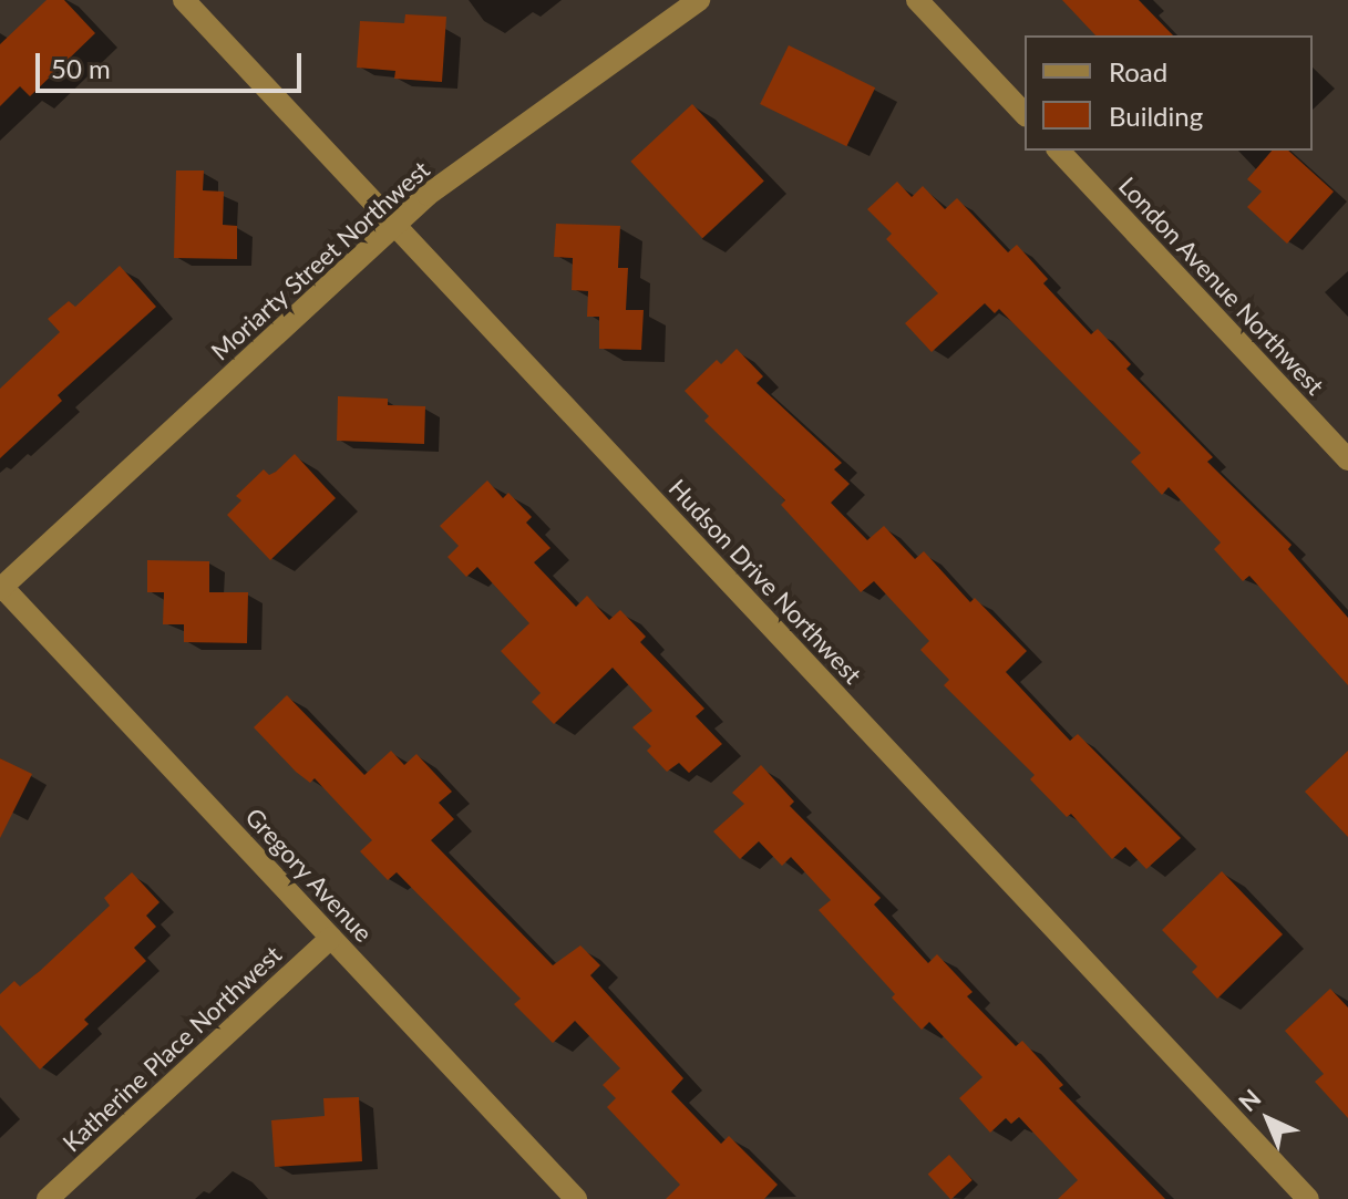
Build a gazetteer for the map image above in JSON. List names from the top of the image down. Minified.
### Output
{"streets":{"street":["Moriarty Street Northwest","London Avenue Northwest","Hudson Drive Northwest","Gregory Avenue","Katherine Place Northwest"]},"crossings":[["Moriarty Street Northwest","Hudson Drive Northwest"],["Moriarty Street Northwest","Gregory Avenue"],["Gregory Avenue","Katherine Place Northwest"]],"legend":["Road","Building"],"scale_bar":"50 m","north":"top left"}
